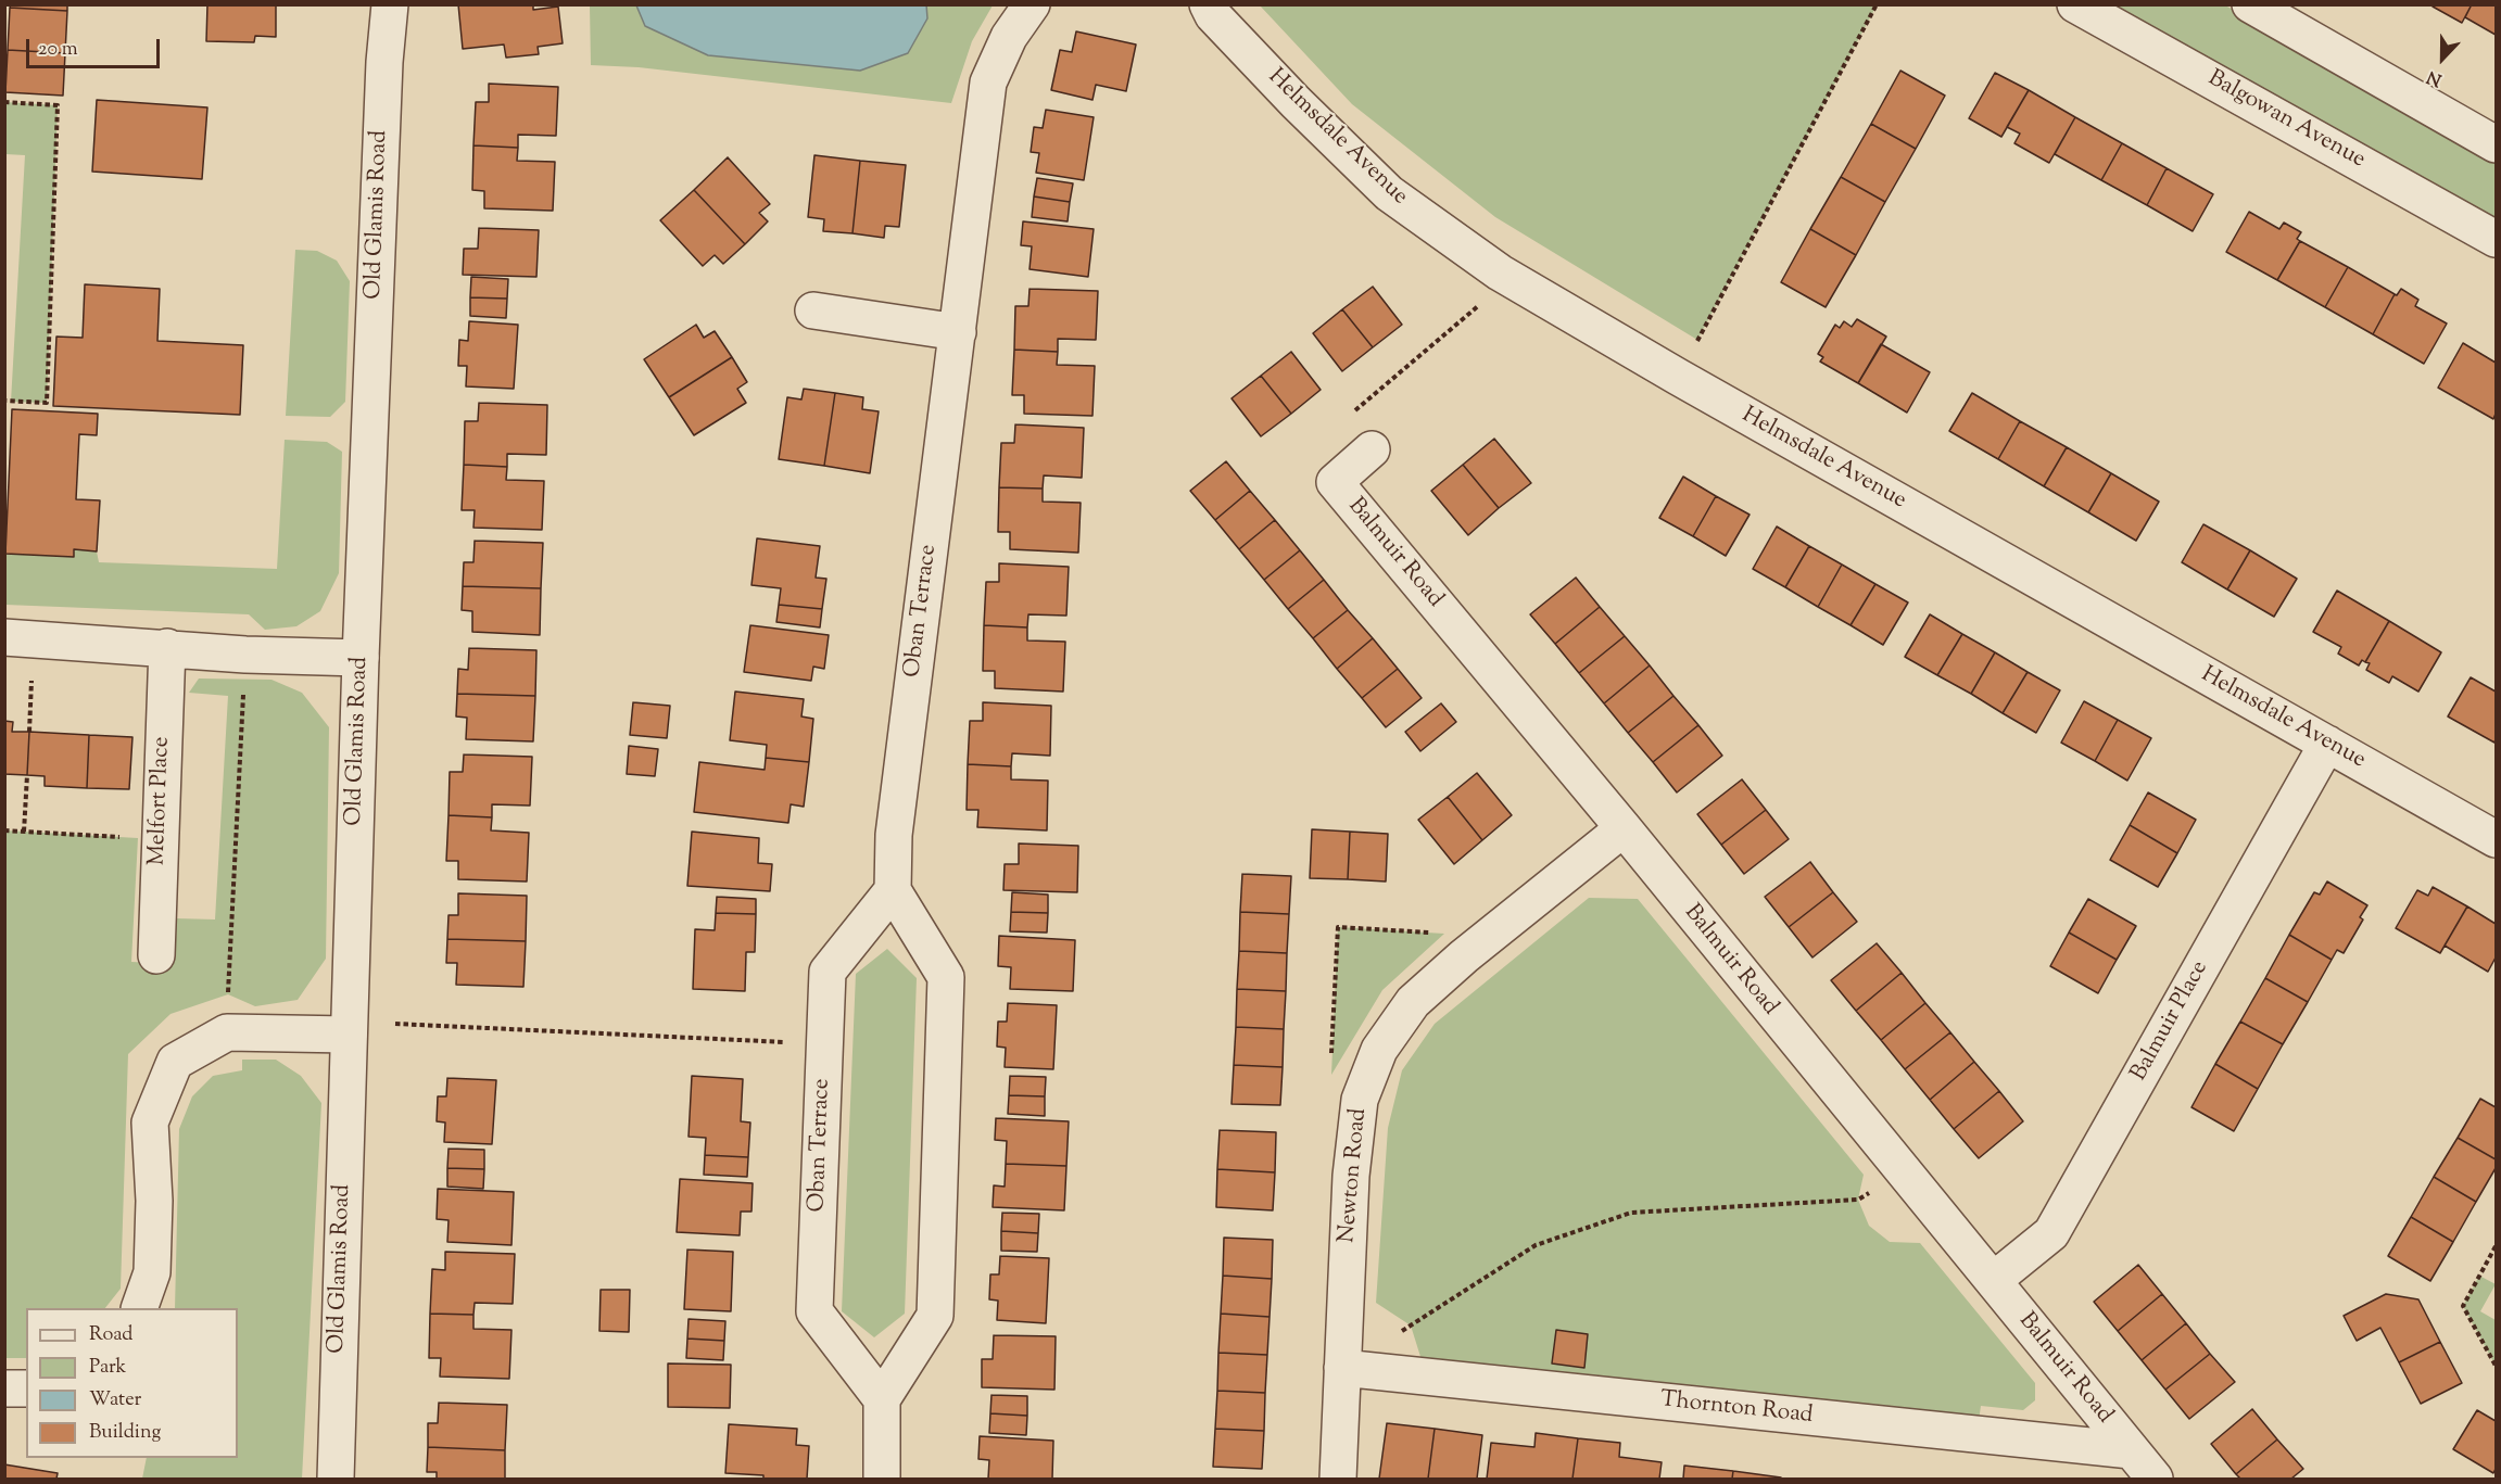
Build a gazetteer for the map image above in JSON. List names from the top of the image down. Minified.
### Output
{"streets":{"street":["Balgowan Avenue","Helmsdale Avenue","Old Glamis Road","Balmuir Road","Oban Terrace","Melfort Place","Balmuir Place","Newton Road","Thornton Road"]},"crossings":[["Helmsdale Avenue","Balmuir Place"],["Balmuir Road","Balmuir Place"],["Balmuir Road","Newton Road"],["Balmuir Road","Thornton Road"],["Newton Road","Thornton Road"]],"legend":["Road","Park","Water","Building"],"scale_bar":"20 m","north":"bottom"}
